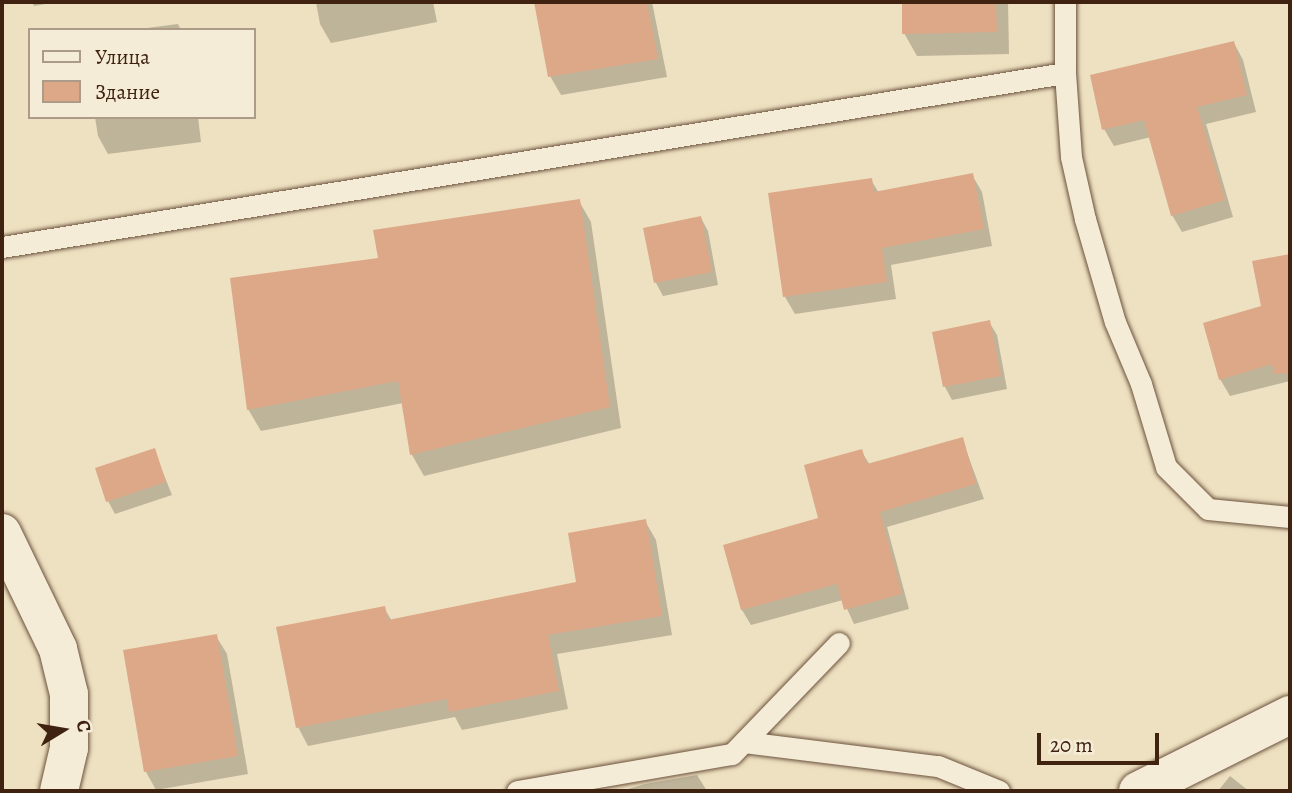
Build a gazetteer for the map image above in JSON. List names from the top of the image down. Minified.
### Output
{"legend":["Улица","Здание"],"scale_bar":"20 m","north":"right"}
